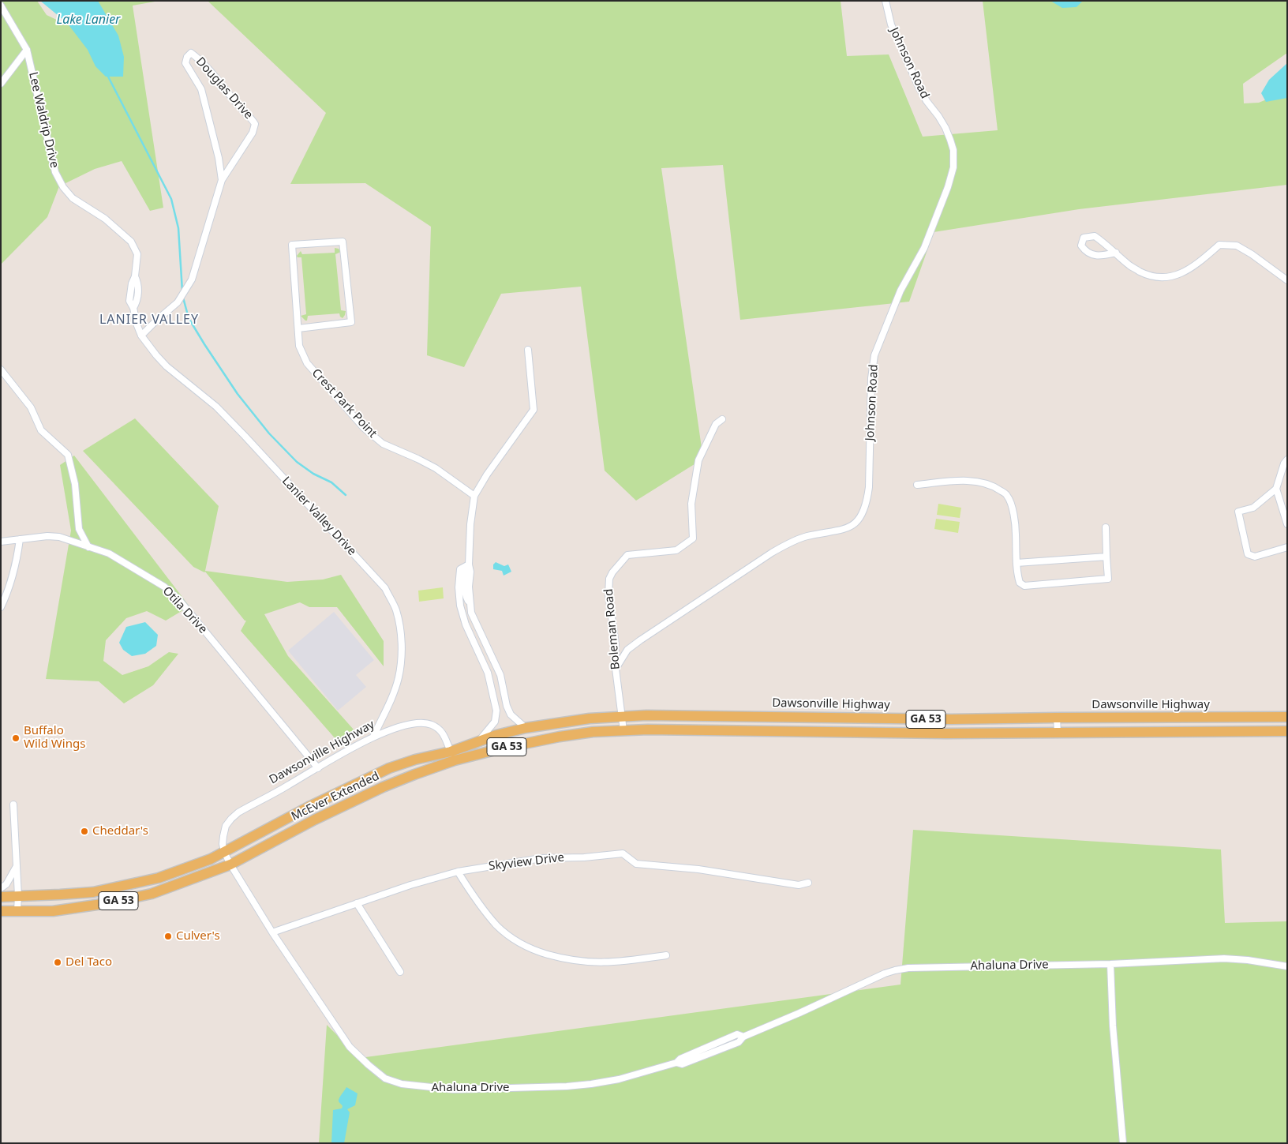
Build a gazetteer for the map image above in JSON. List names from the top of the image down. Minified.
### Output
{"streets":{"main road":["Dawsonville Highway","GA 53","McEver Extended"],"street":["Johnson Road","Douglas Drive","Lee Waldrip Drive","Crest Park Point","Lanier Valley Drive","Otila Drive","Boleman Road","Skyview Drive","Ahaluna Drive"]},"crossings":[["Johnson Road","Boleman Road"],["Douglas Drive","Lee Waldrip Drive"],["Douglas Drive","Lanier Valley Drive"],["Lee Waldrip Drive","Lanier Valley Drive"],["Lanier Valley Drive","Dawsonville Highway"],["Otila Drive","Dawsonville Highway"],["Boleman Road","Dawsonville Highway"],["Dawsonville Highway","McEver Extended"],["Dawsonville Highway","Ahaluna Drive"],["GA 53","McEver Extended"],["GA 53","Ahaluna Drive"],["McEver Extended","Ahaluna Drive"],["Skyview Drive","Ahaluna Drive"]],"districts":["LANIER VALLEY"],"water":["Lake Lanier"],"places":["Buffalo Wild Wings","Cheddar's","Culver's","Del Taco"]}
